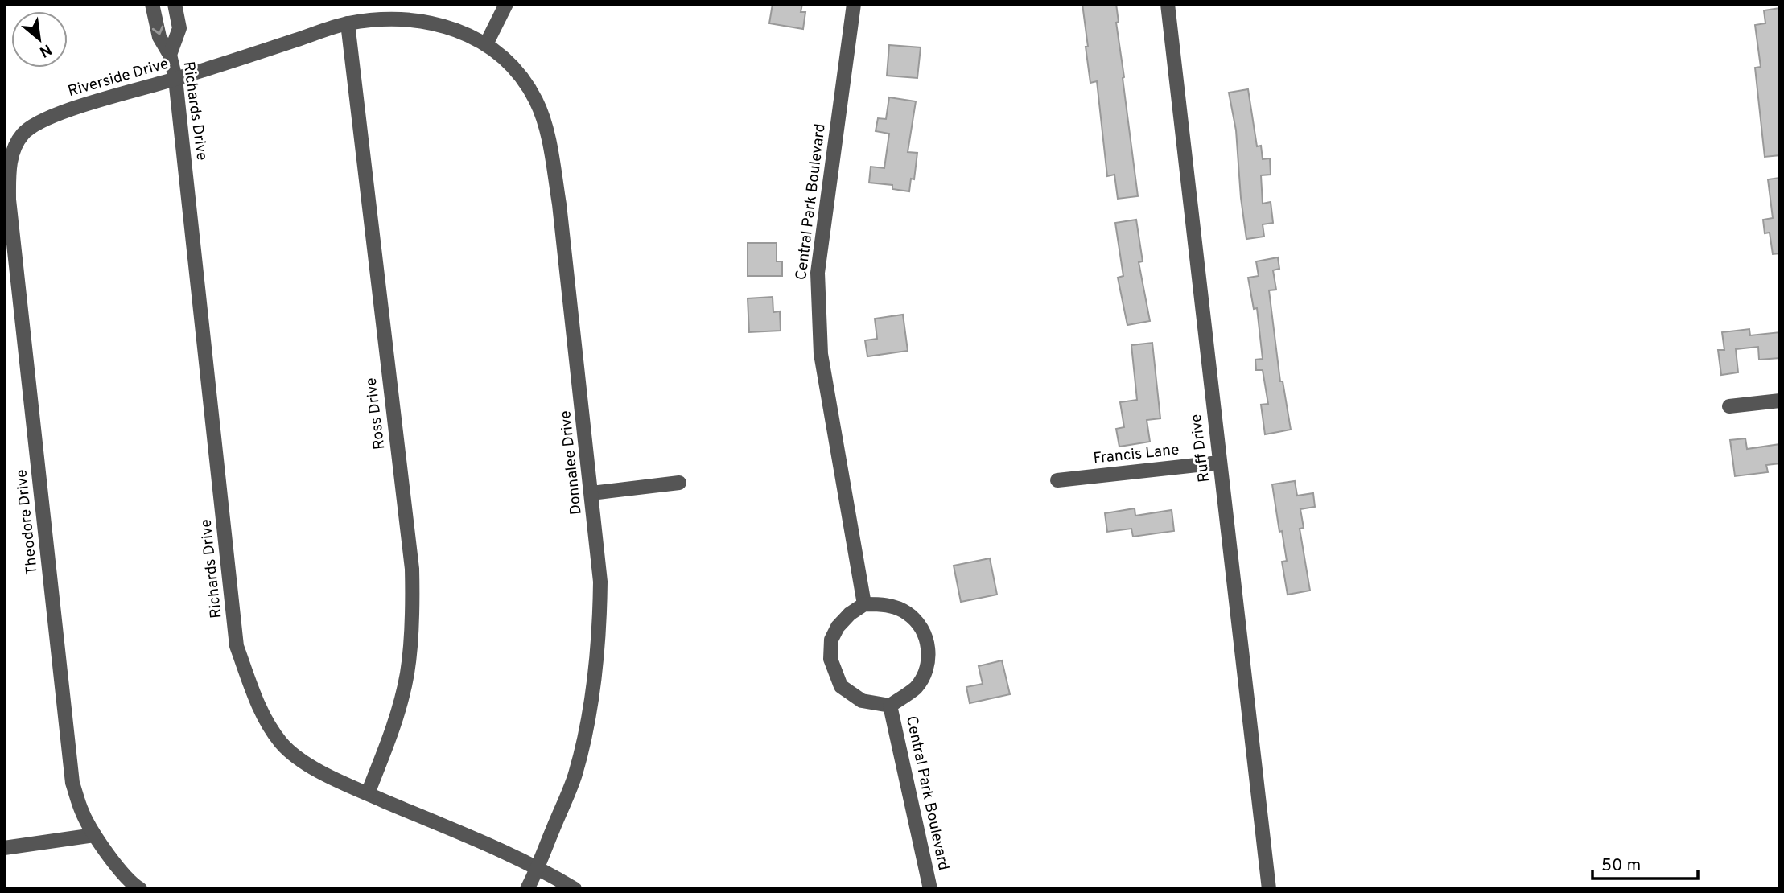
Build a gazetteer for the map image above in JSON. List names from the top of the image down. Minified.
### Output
{"streets":{"street":["Riverside Drive","Richards Drive","Central Park Boulevard","Ross Drive","Ruff Drive","Francis Lane","Donnalee Drive","Theodore Drive"]},"crossings":[["Riverside Drive","Richards Drive"],["Riverside Drive","Ross Drive"],["Riverside Drive","Donnalee Drive"],["Riverside Drive","Theodore Drive"],["Richards Drive","Ross Drive"],["Richards Drive","Donnalee Drive"],["Ruff Drive","Francis Lane"]],"scale_bar":"50 m","north":"bottom right"}
